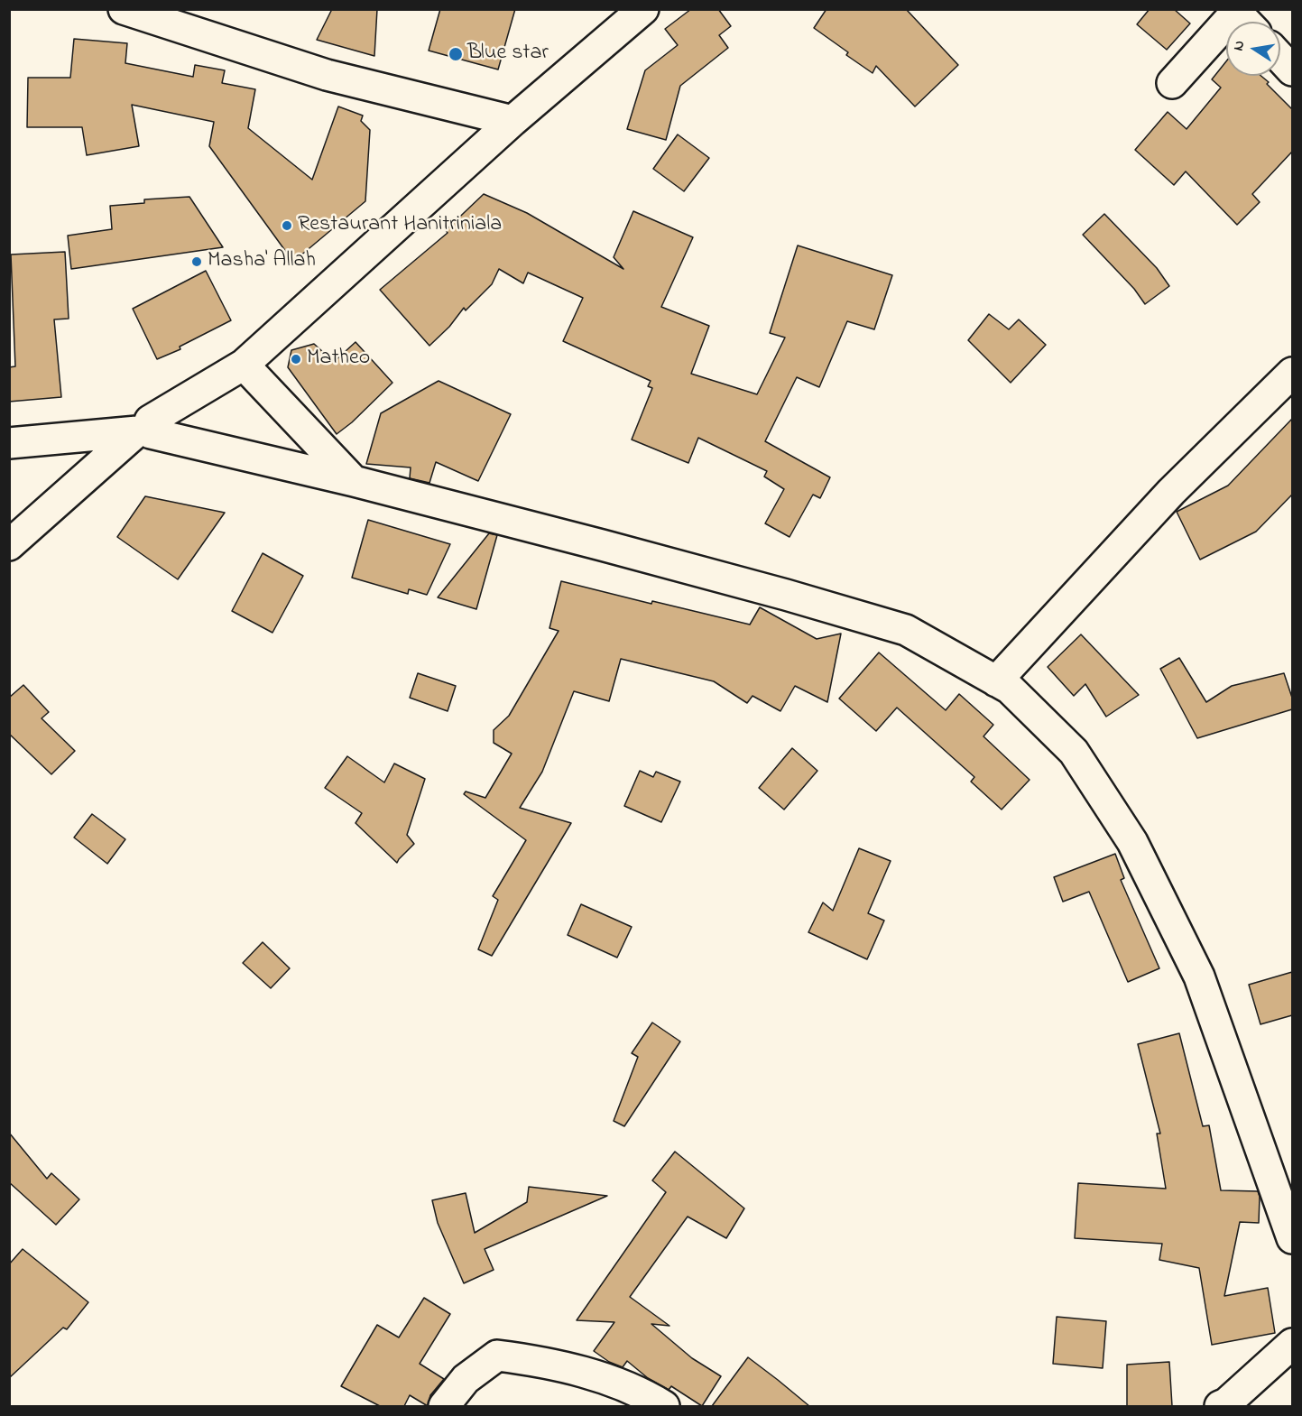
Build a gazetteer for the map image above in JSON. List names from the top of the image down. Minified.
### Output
{"places":["Blue star","Restaurant Hanitriniala","Masha' Allah","Matheo"],"north":"left"}
